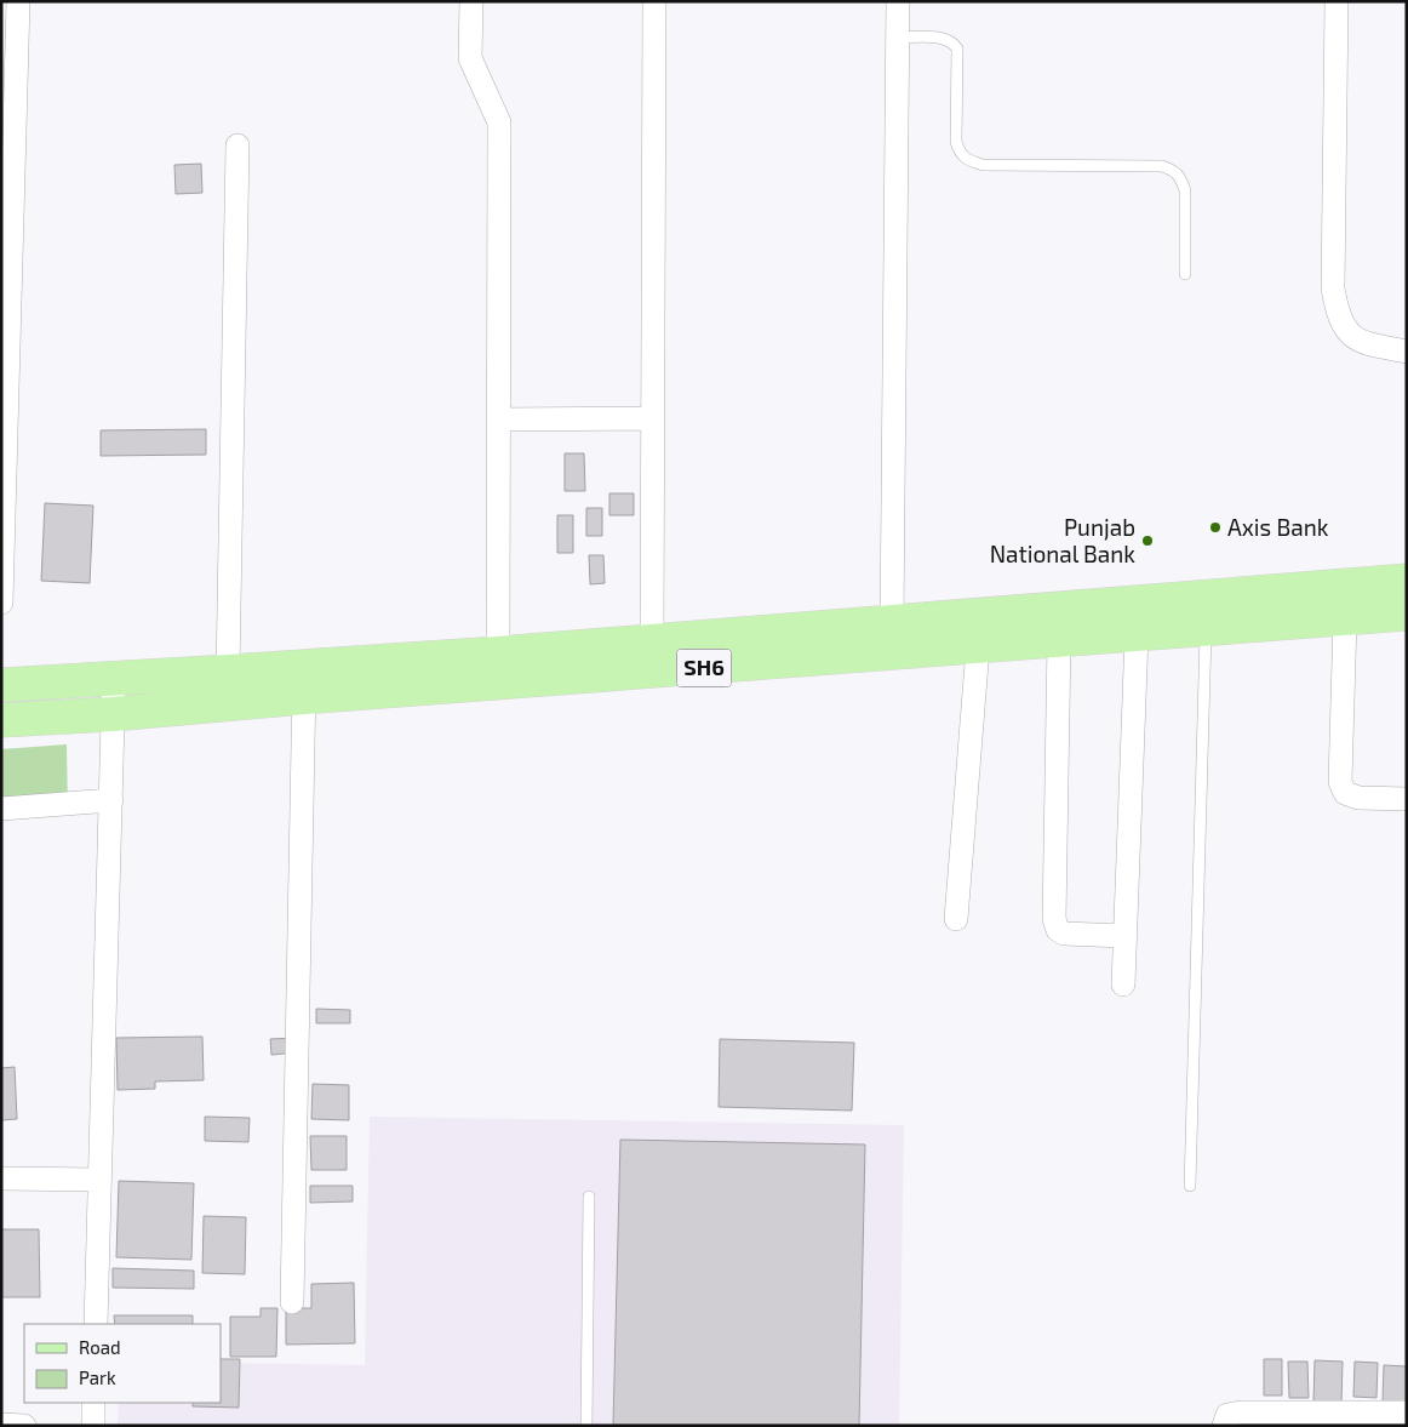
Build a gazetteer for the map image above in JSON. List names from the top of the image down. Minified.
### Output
{"streets":{"main road":["SH6"]},"places":["Axis Bank","Punjab National Bank"],"legend":["Road","Park"]}
